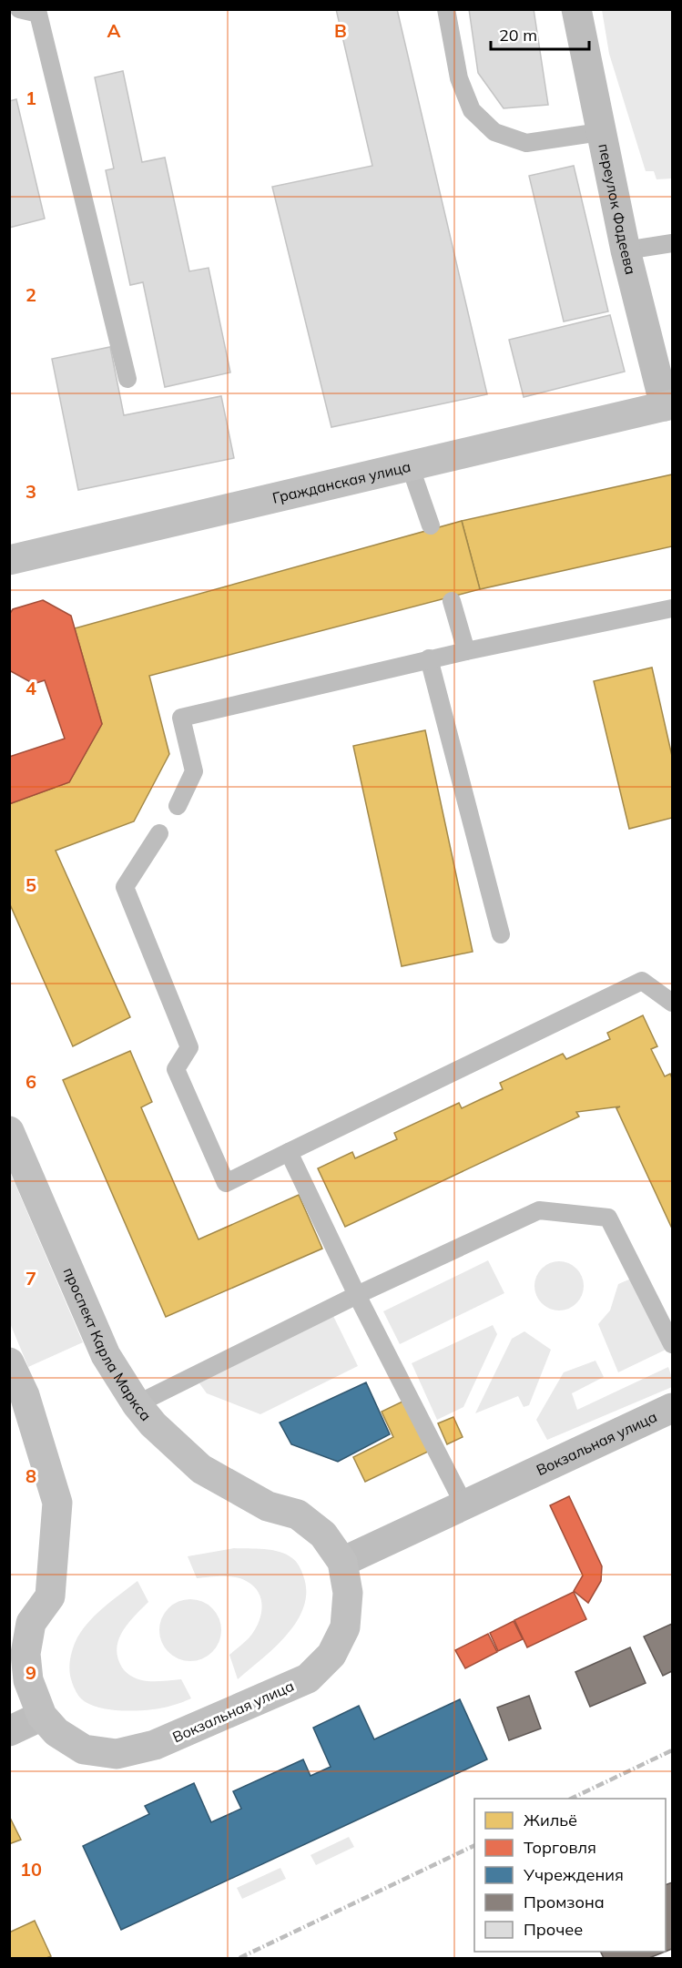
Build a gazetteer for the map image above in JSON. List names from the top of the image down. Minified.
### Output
{"streets":{"main road":["Гражданская улица","проспект Карла Маркса","Вокзальная улица"],"street":["переулок Фадеева"]},"crossings":[["переулок Фадеева","Гражданская улица"],["проспект Карла Маркса","Вокзальная улица"]],"legend":["Жильё","Торговля","Учреждения","Промзона","Прочее"],"scale_bar":"20 m","grid":{"columns":["A","B"],"rows":["1","2","3","4","5","6","7","8","9","10"]}}
